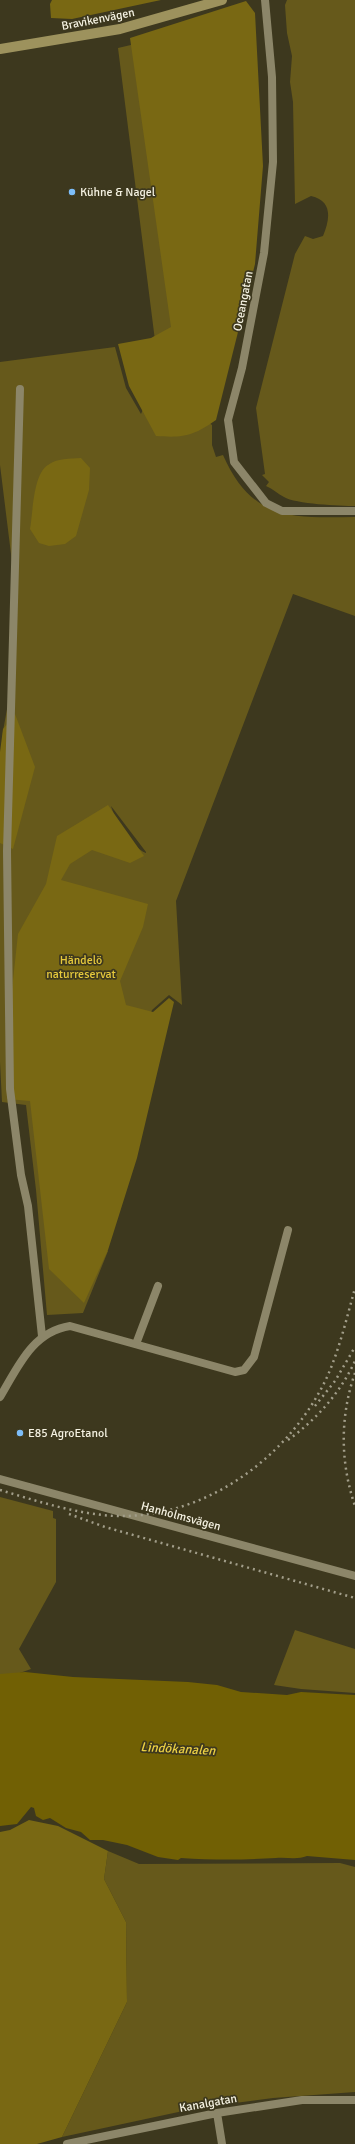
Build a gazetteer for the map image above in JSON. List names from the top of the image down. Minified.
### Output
{"streets":{"street":["Bravikenvägen","Oceangatan","Hanholmsvägen","Kanalgatan"]},"water":["Lindökanalen"],"parks":["Händelö naturreservat"],"places":["Kühne & Nagel","E85 AgroEtanol"]}
